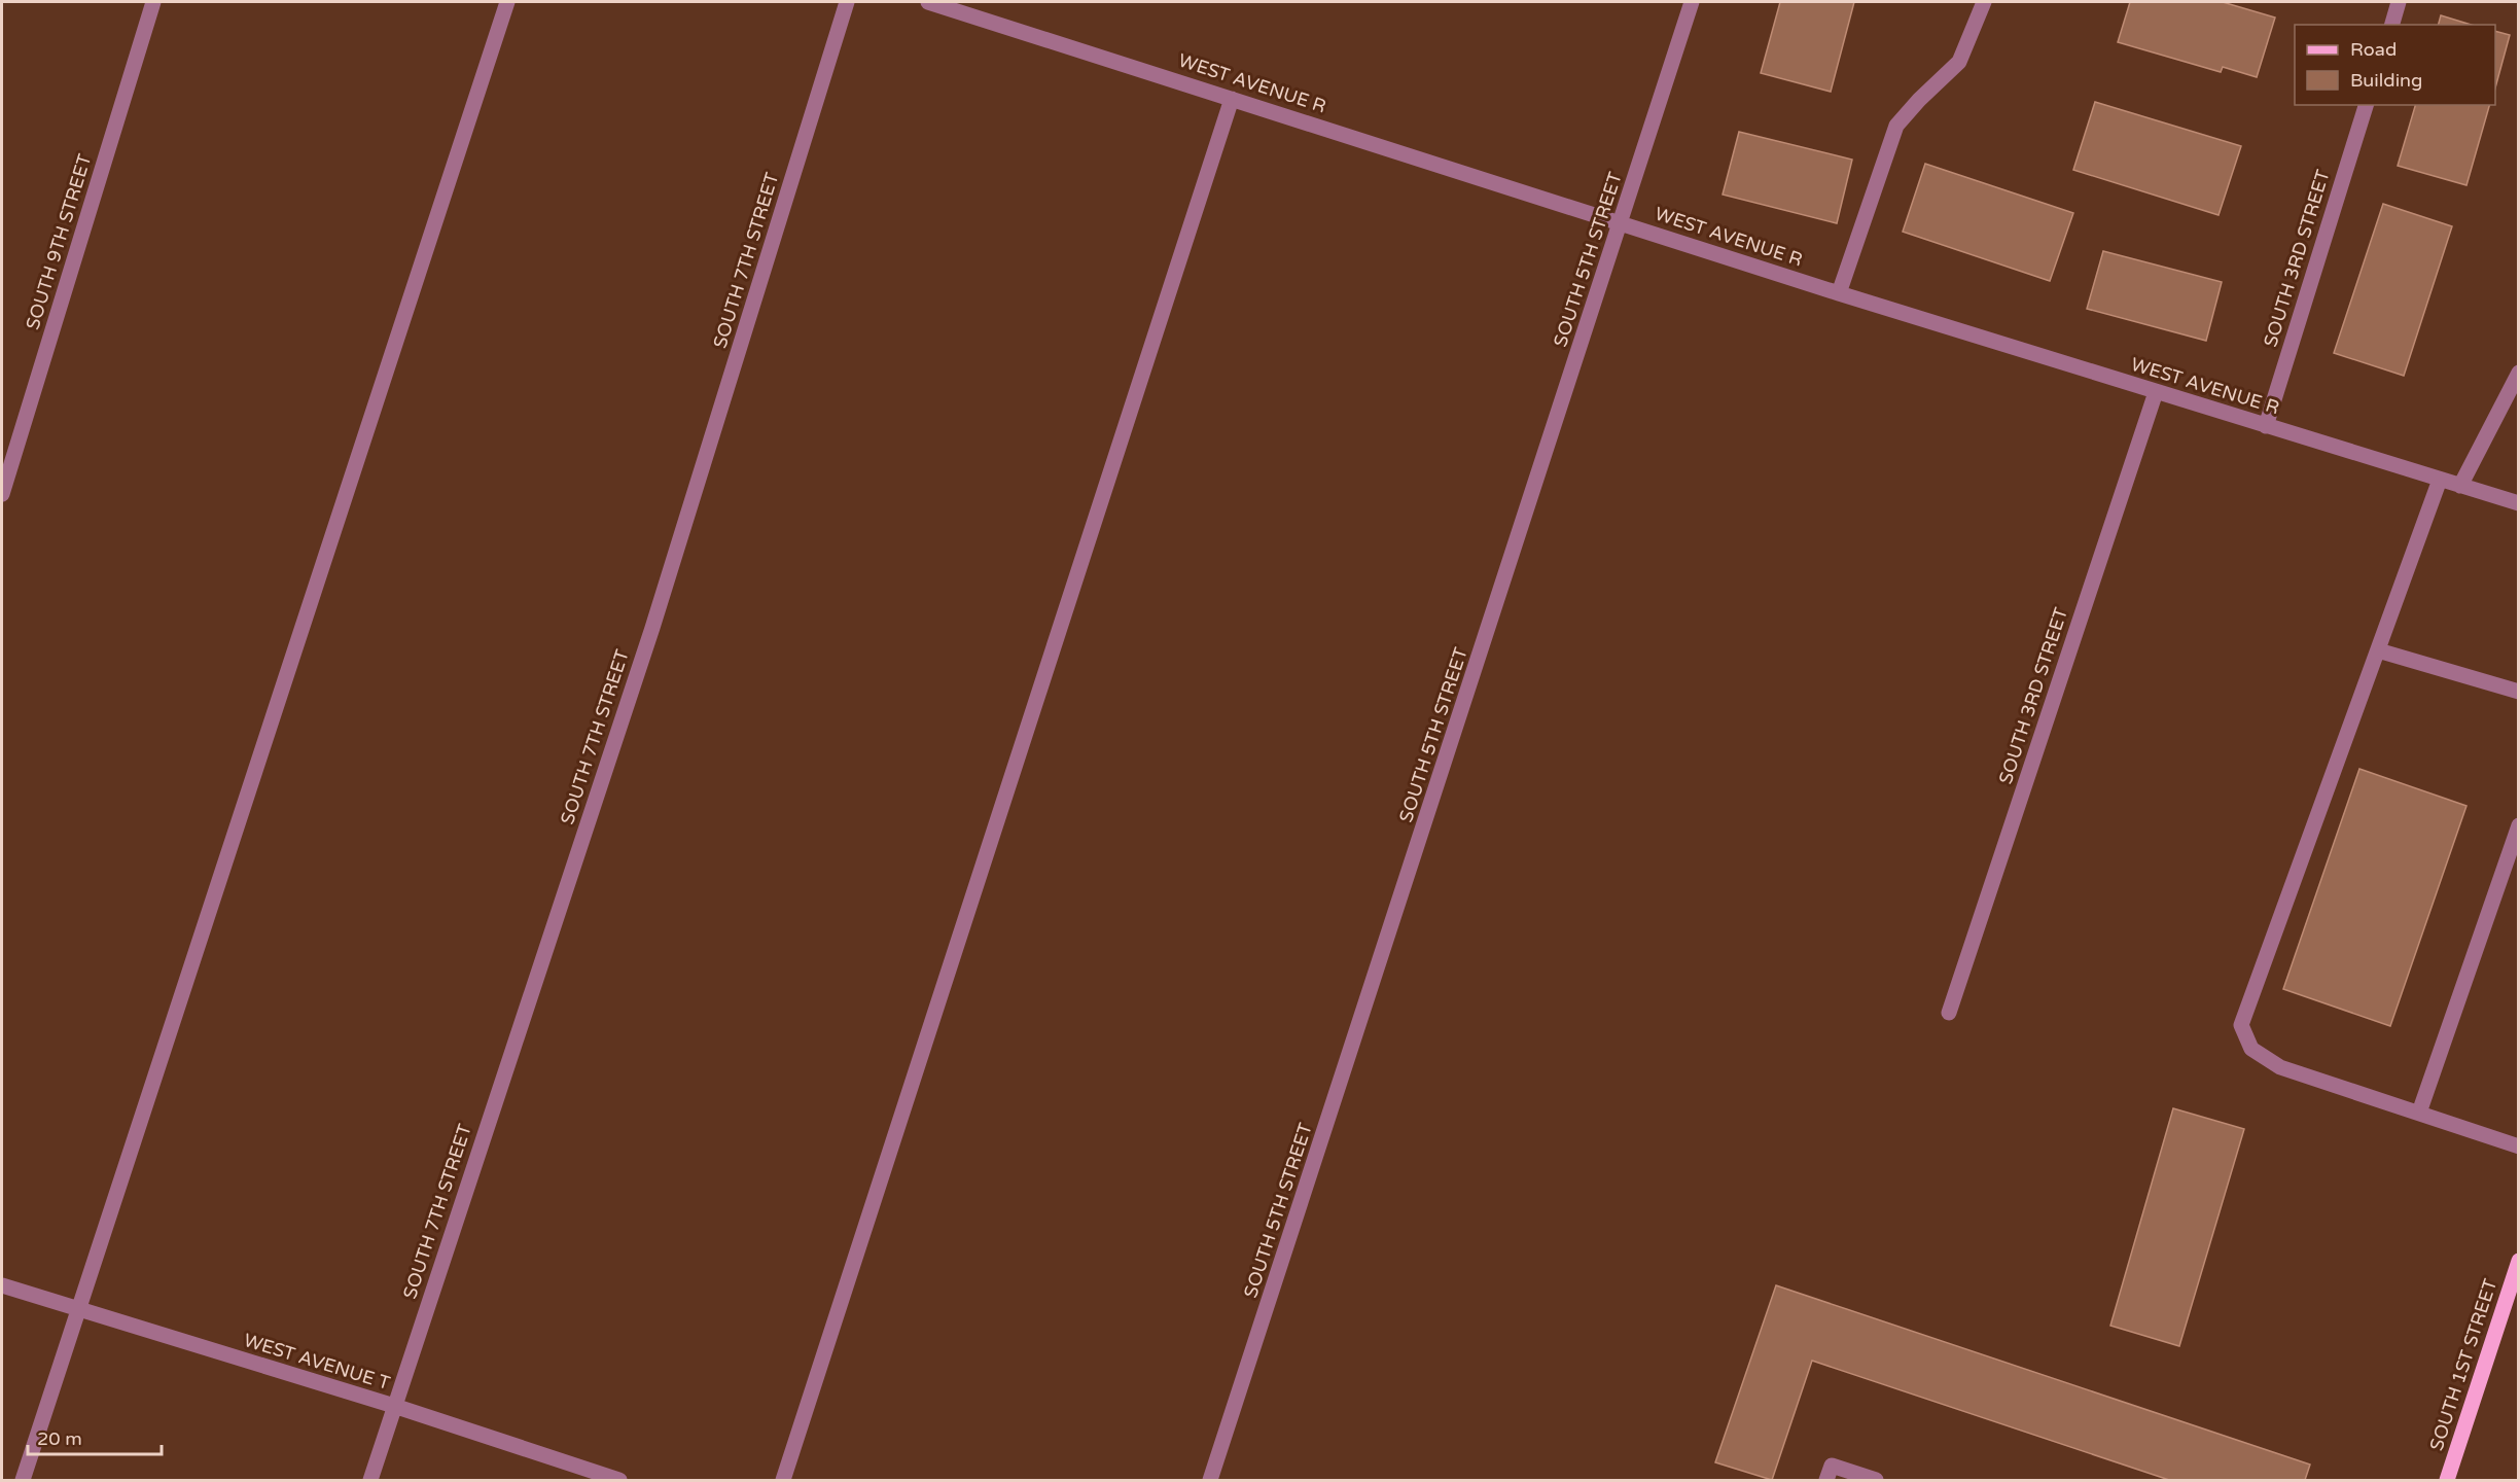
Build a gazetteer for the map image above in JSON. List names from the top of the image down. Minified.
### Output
{"streets":{"main road":["SOUTH 1ST STREET"],"street":["WEST AVENUE R","SOUTH 9TH STREET","SOUTH 3RD STREET","SOUTH 5TH STREET","SOUTH 7TH STREET","WEST AVENUE T"]},"crossings":[["WEST AVENUE R","SOUTH 3RD STREET"],["WEST AVENUE R","SOUTH 5TH STREET"],["SOUTH 7TH STREET","WEST AVENUE T"]],"legend":["Road","Building"],"scale_bar":"20 m"}
